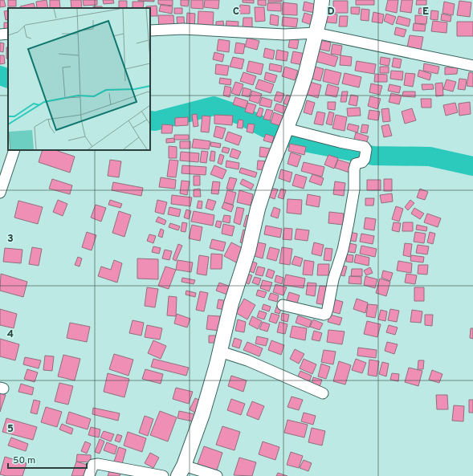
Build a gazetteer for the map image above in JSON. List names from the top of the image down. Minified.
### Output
{"scale_bar":"50 m","grid":{"columns":["C","D","E"],"rows":["3","4","5"]}}
